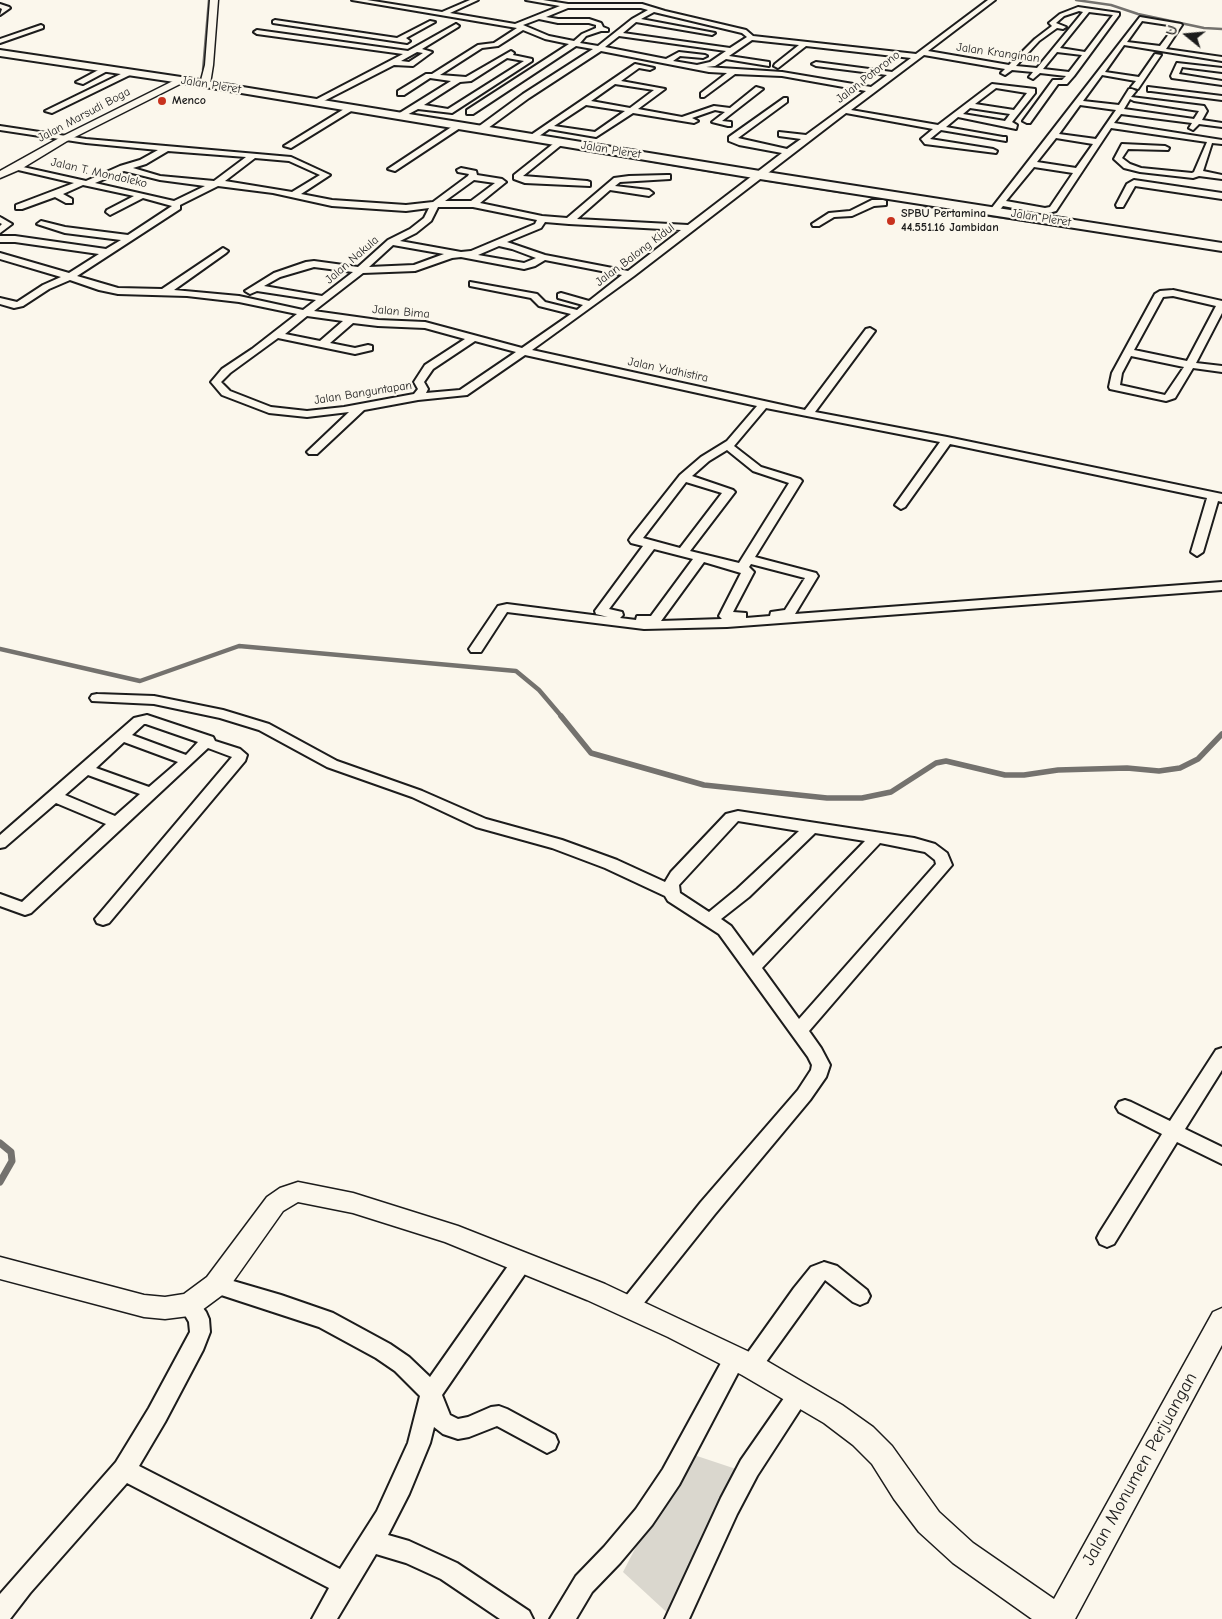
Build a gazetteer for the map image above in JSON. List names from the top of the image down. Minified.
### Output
{"streets":{"main road":["Jalan Pleret"],"street":["Jalan Kranginan","Jalan Potorono","Jalan Marsudi Boga","Jalan T. Mondoleko","Jalan Balong Kidul","Jalan Nakula","Jalan Bima","Jalan Yudhistira","Jalan Banguntapan","Jalan Monumen Perjuangan"]},"crossings":[["Jalan Kranginan","Jalan Potorono"],["Jalan Potorono","Jalan Pleret"],["Jalan Potorono","Jalan Balong Kidul"],["Jalan Pleret","Jalan Marsudi Boga"],["Jalan Pleret","Jalan Balong Kidul"],["Jalan Marsudi Boga","Jalan T. Mondoleko"],["Jalan Balong Kidul","Jalan Bima"],["Jalan Balong Kidul","Jalan Yudhistira"],["Jalan Balong Kidul","Jalan Banguntapan"],["Jalan Nakula","Jalan Bima"],["Jalan Nakula","Jalan Banguntapan"],["Jalan Bima","Jalan Yudhistira"],["Jalan Bima","Jalan Banguntapan"],["Jalan Yudhistira","Jalan Banguntapan"]],"places":["Menco","SPBU Pertamina 44.551.16 Jambidan"],"north":"left"}
